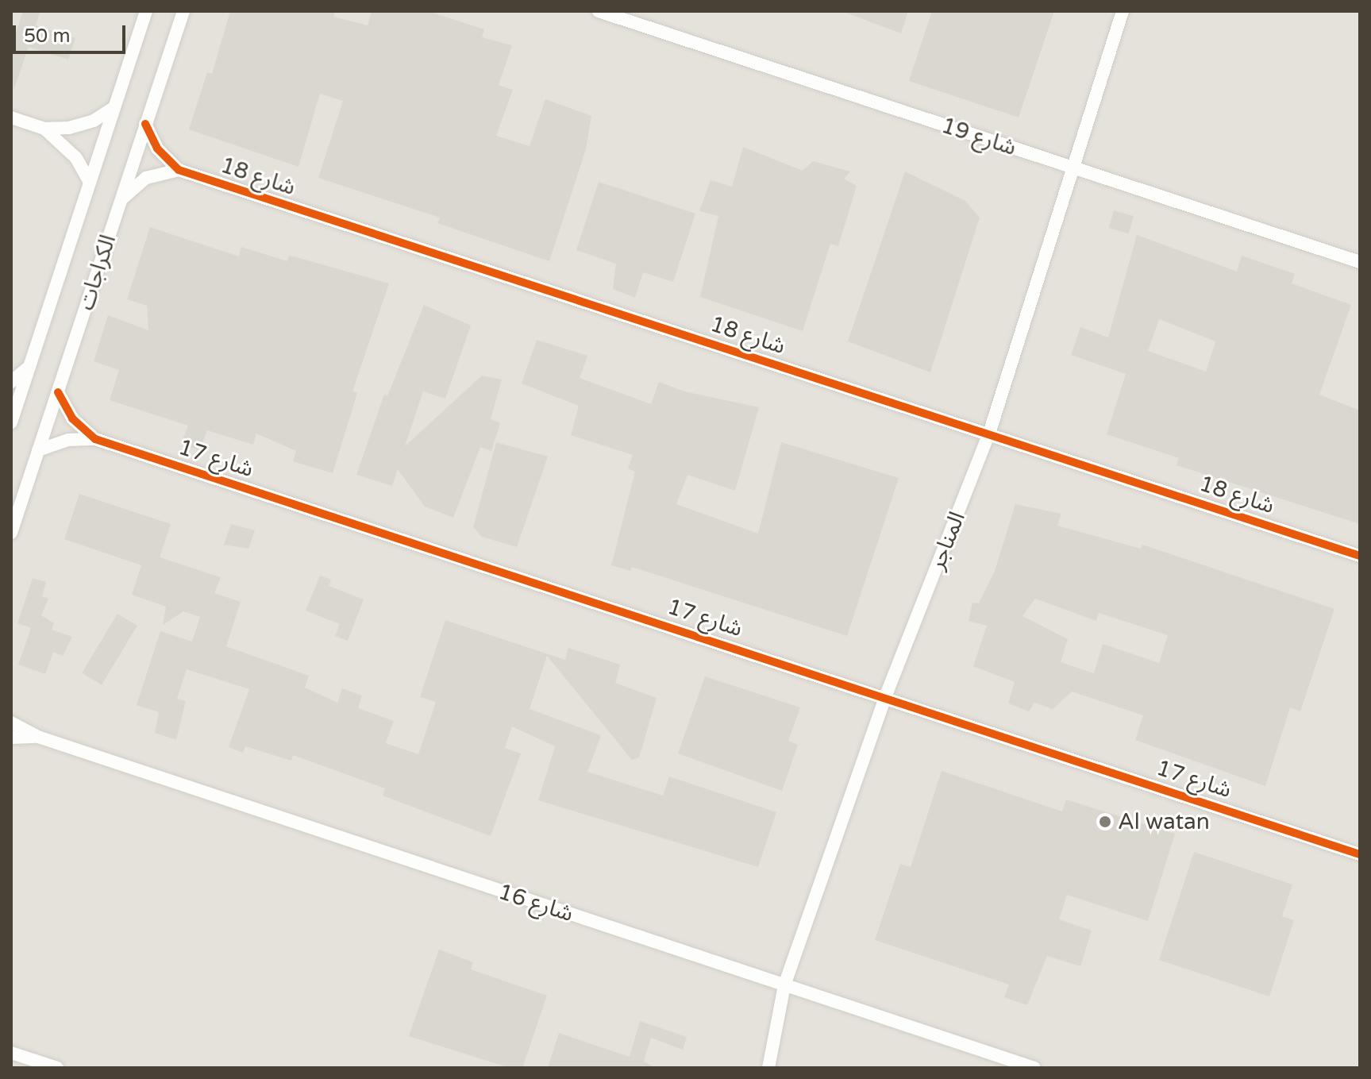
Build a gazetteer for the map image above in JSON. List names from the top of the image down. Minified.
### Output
{"streets":{"street":["شارع 19","شارع 18","الكراجات","شارع 17","المناجر","شارع 16"]},"crossings":[["شارع 19","المناجر"],["شارع 18","الكراجات"],["شارع 18","المناجر"],["الكراجات","شارع 17"],["شارع 17","المناجر"],["المناجر","شارع 16"]],"places":["Al watan"],"scale_bar":"50 m"}
